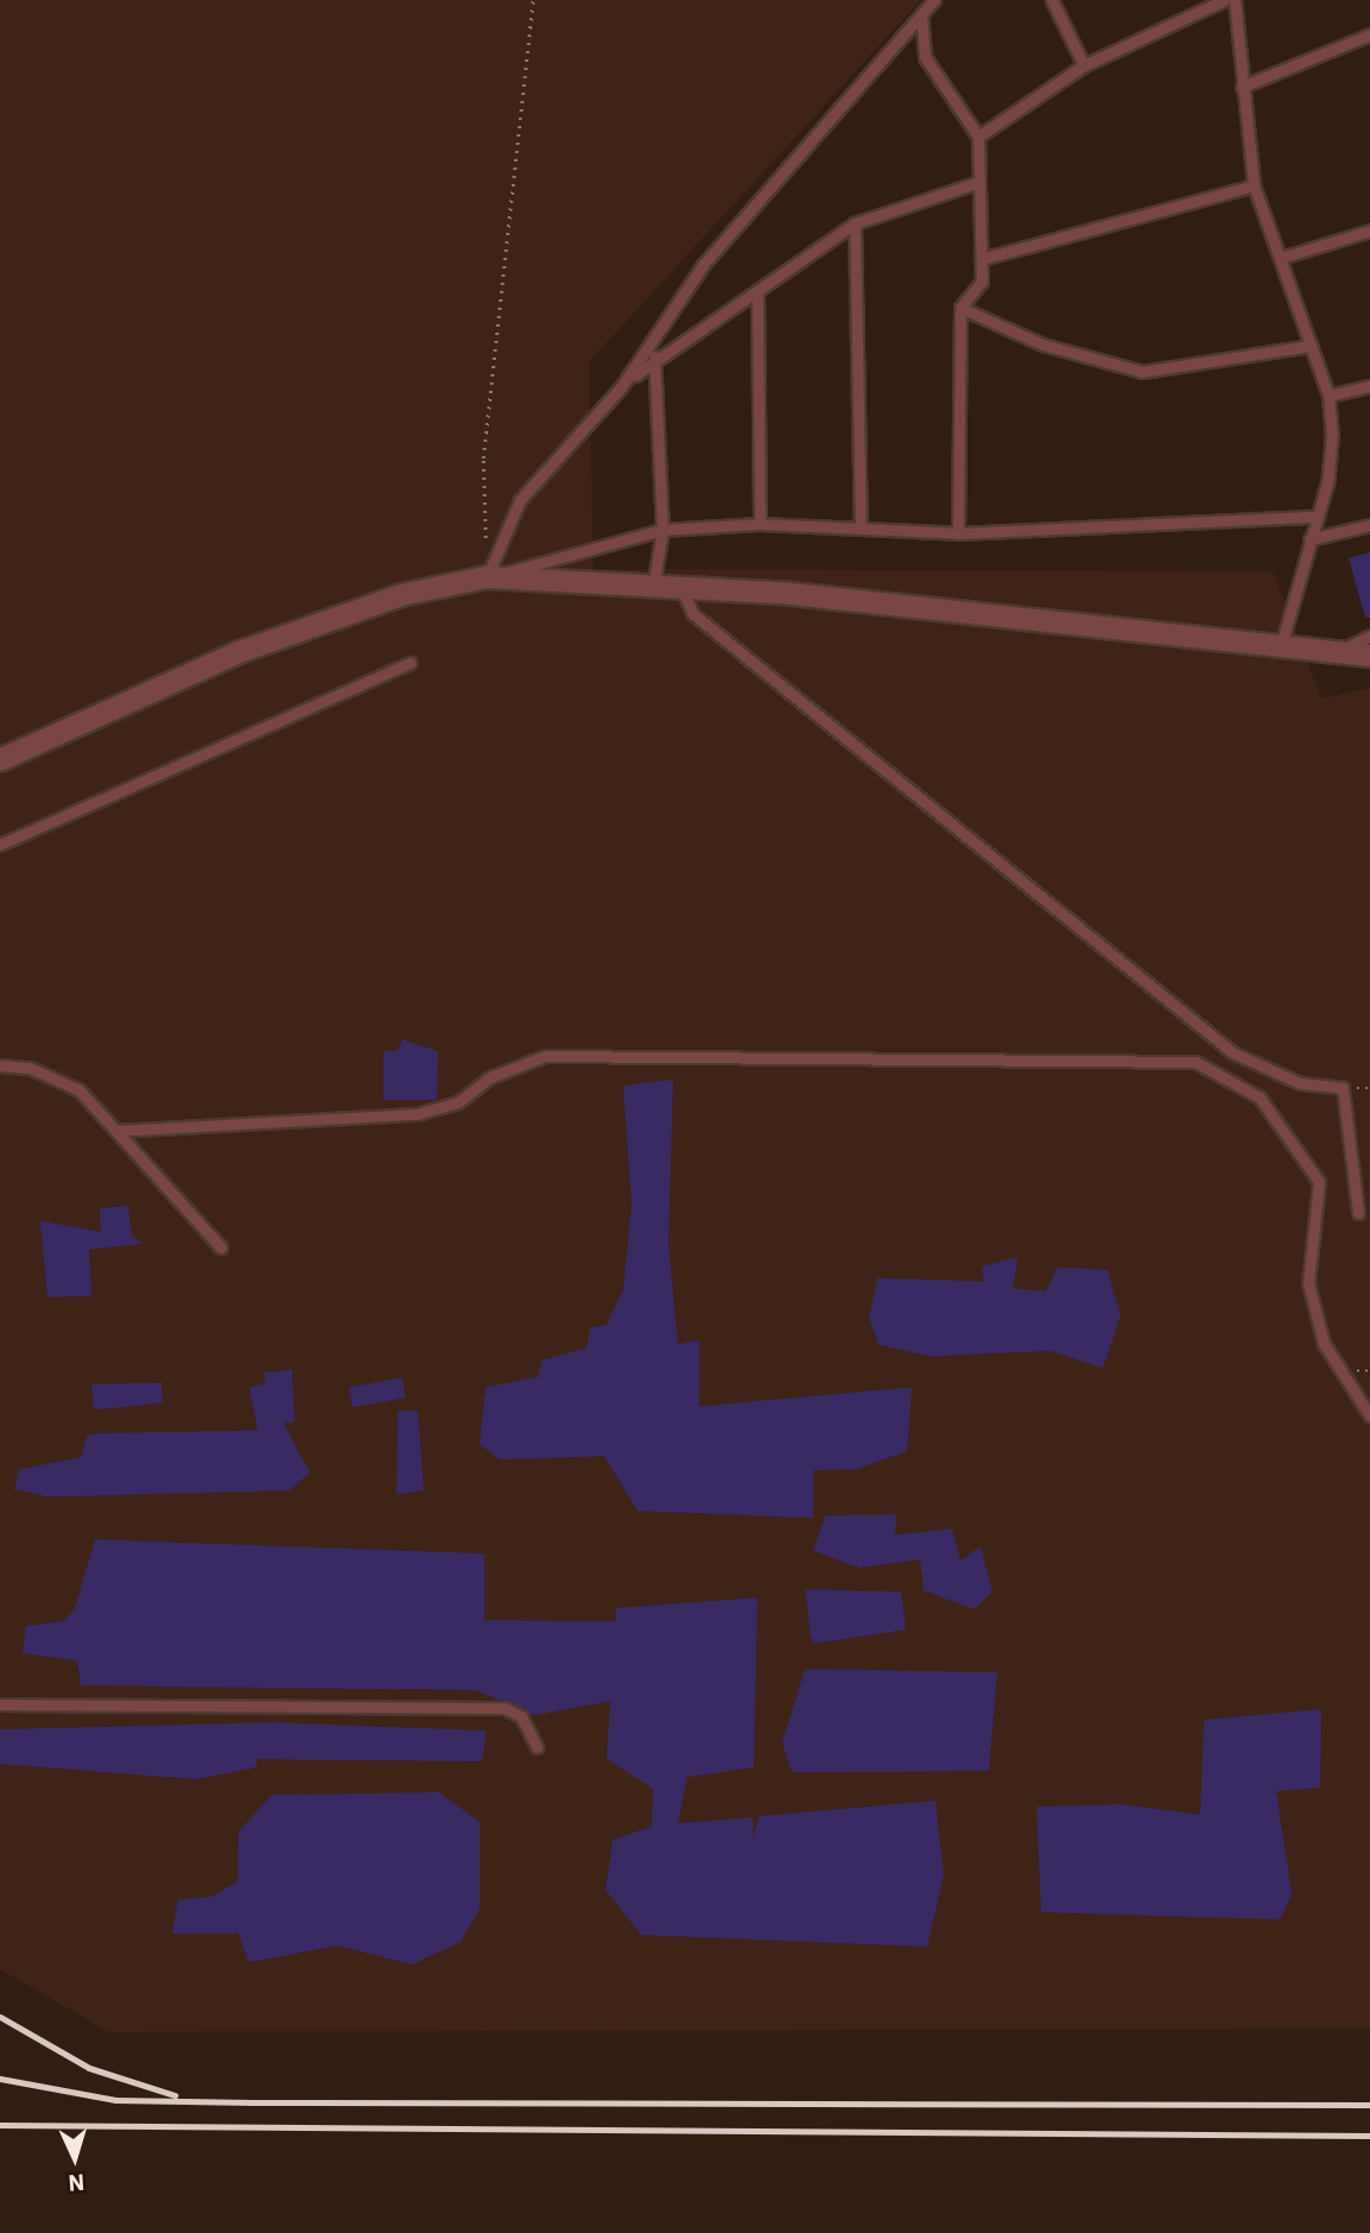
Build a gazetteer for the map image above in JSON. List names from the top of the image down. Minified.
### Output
{"north":"bottom"}
